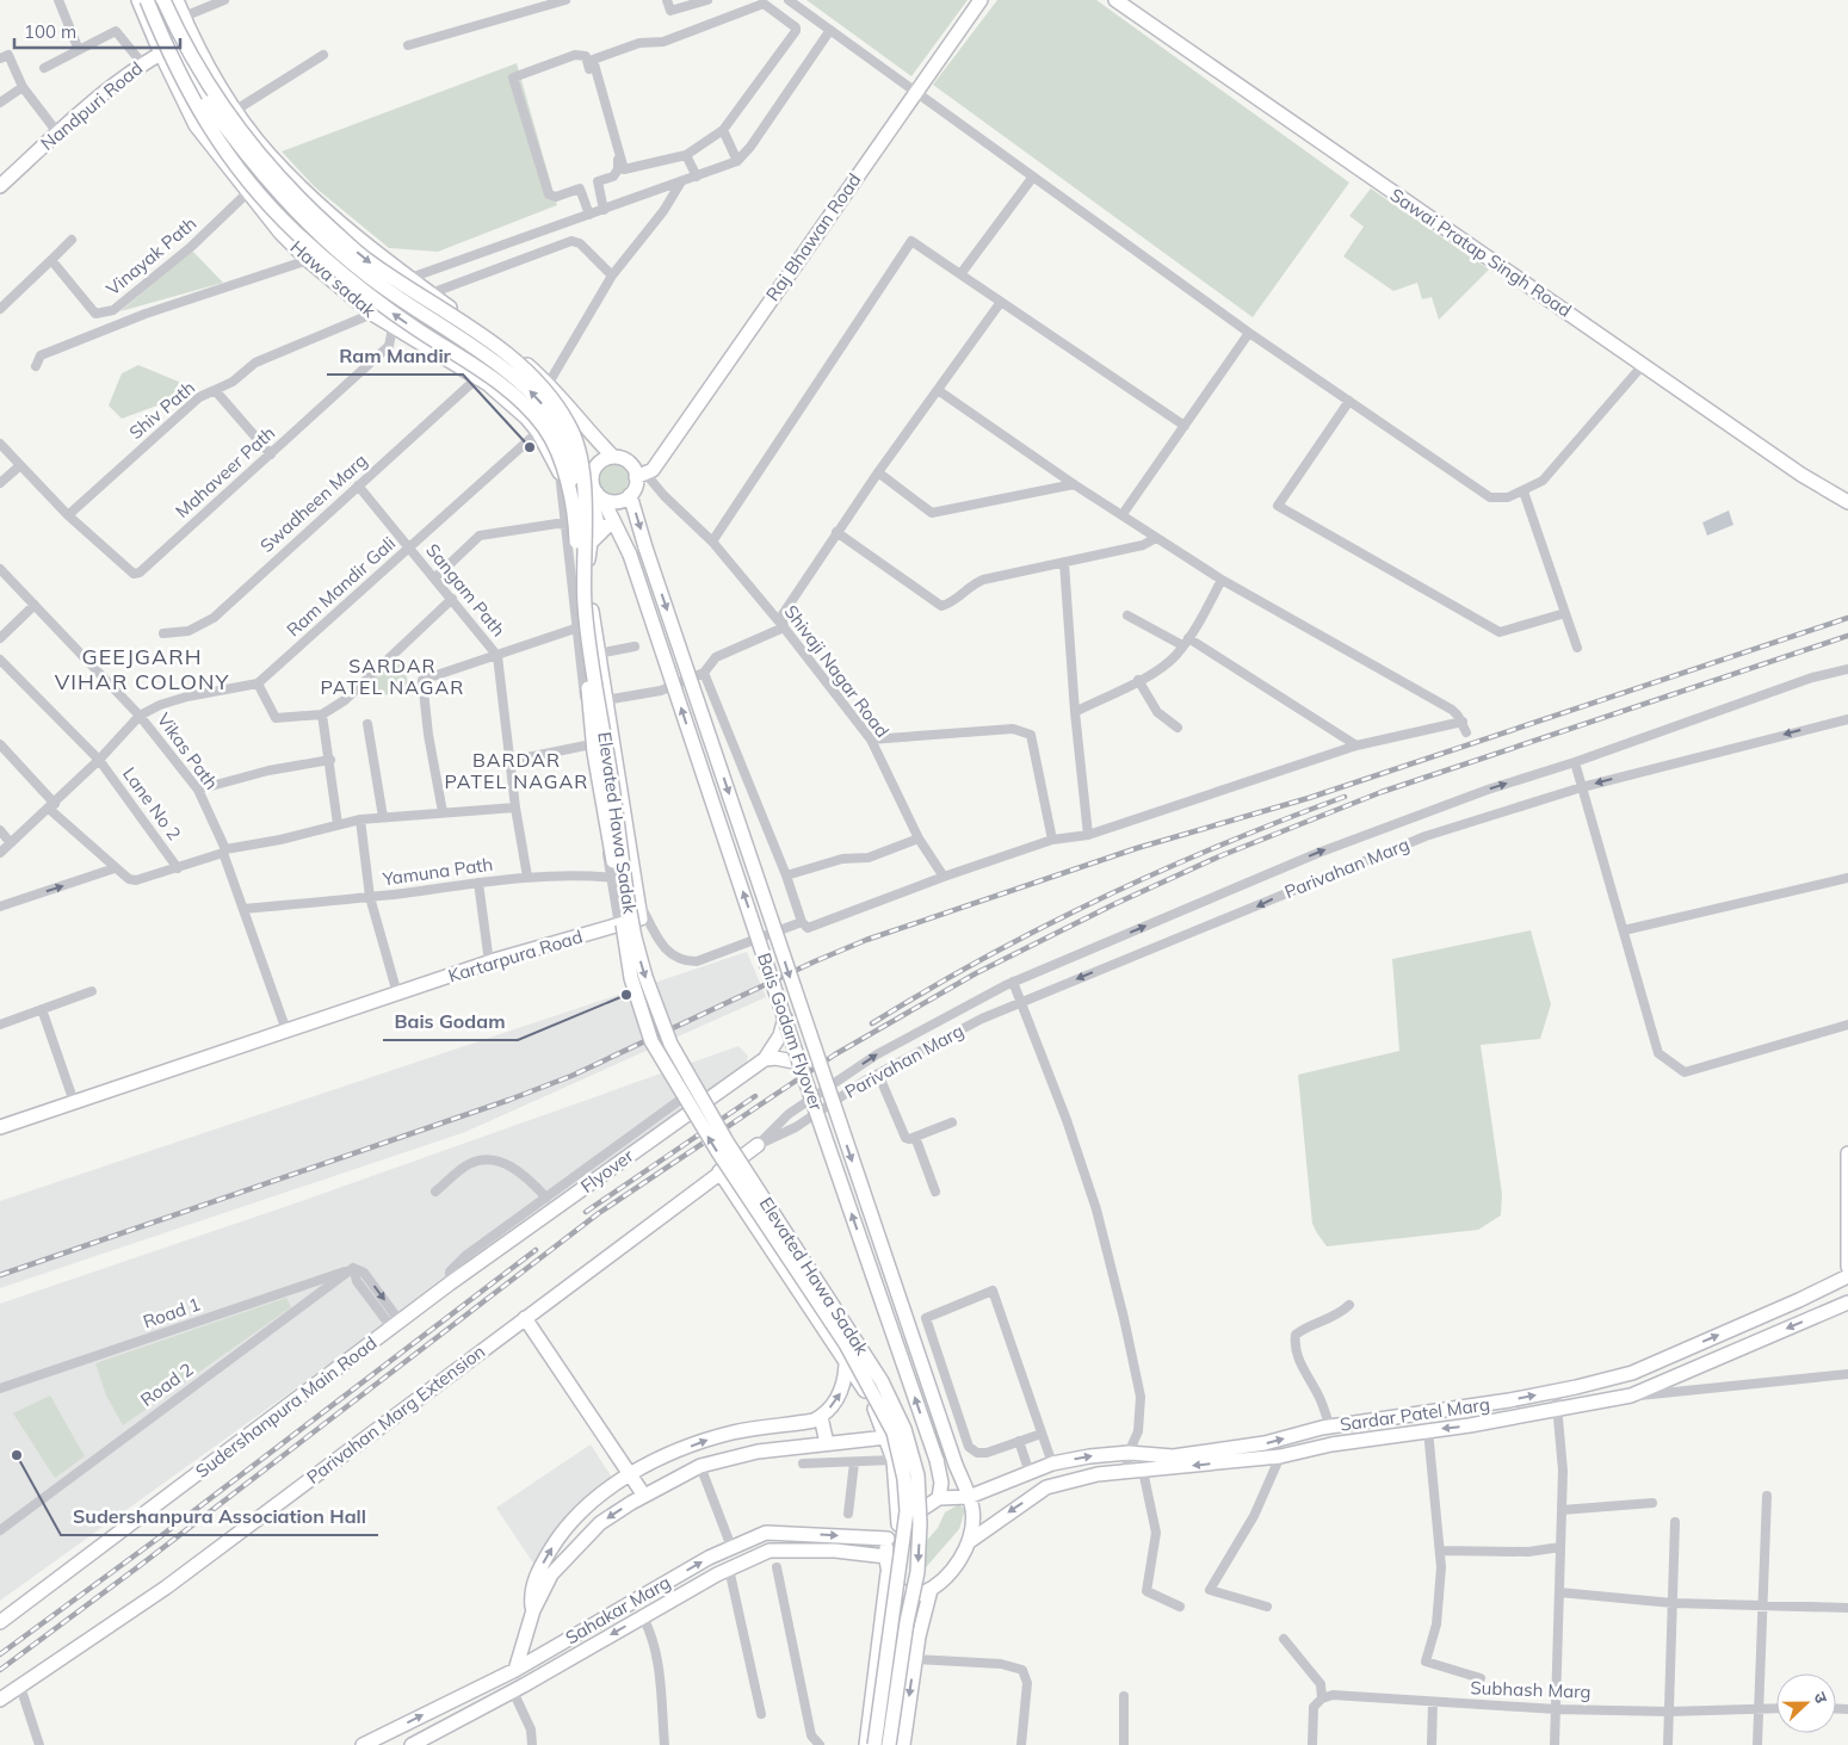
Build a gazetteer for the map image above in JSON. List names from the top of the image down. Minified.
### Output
{"streets":{"street":["Nandpuri Road","Raj Bhawan Road","Sawai Pratap Singh Road","Vinayak Path","Hawa sadak","Shiv Path","Mahaveer Path","Swadheen Marg","Ram Mandir Gali","Sangam Path","Shivaji Nagar Road","Vikas Path","Lane No 2","Elevated Hawa Sadak","Parivahan Marg","Yamuna Path","Kartarpura Road","Bais Godam Flyover","Flyover","Road 1","Road 2","Sudershanpura Main Road","Parivahan Marg Extension","Sardar Patel Marg","Sahakar Marg","Subhash Marg"]},"crossings":[["Nandpuri Road","Hawa sadak"],["Raj Bhawan Road","Shivaji Nagar Road"],["Raj Bhawan Road","Bais Godam Flyover"],["Vinayak Path","Hawa sadak"],["Hawa sadak","Mahaveer Path"],["Hawa sadak","Swadheen Marg"],["Hawa sadak","Ram Mandir Gali"],["Shiv Path","Mahaveer Path"],["Swadheen Marg","Sangam Path"],["Ram Mandir Gali","Sangam Path"],["Sangam Path","Yamuna Path"],["Shivaji Nagar Road","Bais Godam Flyover"],["Vikas Path","Lane No 2"],["Vikas Path","Yamuna Path"],["Vikas Path","Kartarpura Road"],["Parivahan Marg","Parivahan Marg Extension"],["Bais Godam Flyover","Flyover"],["Bais Godam Flyover","Sardar Patel Marg"],["Bais Godam Flyover","Sahakar Marg"],["Flyover","Sudershanpura Main Road"],["Road 1","Road 2"],["Sardar Patel Marg","Sahakar Marg"]],"districts":["GEEJGARH VIHAR COLONY","SARDAR PATEL NAGAR","BARDAR PATEL NAGAR"],"places":["Ram Mandir","Bais Godam","Sudershanpura Association Hall"],"scale_bar":"100 m","north":"right"}
